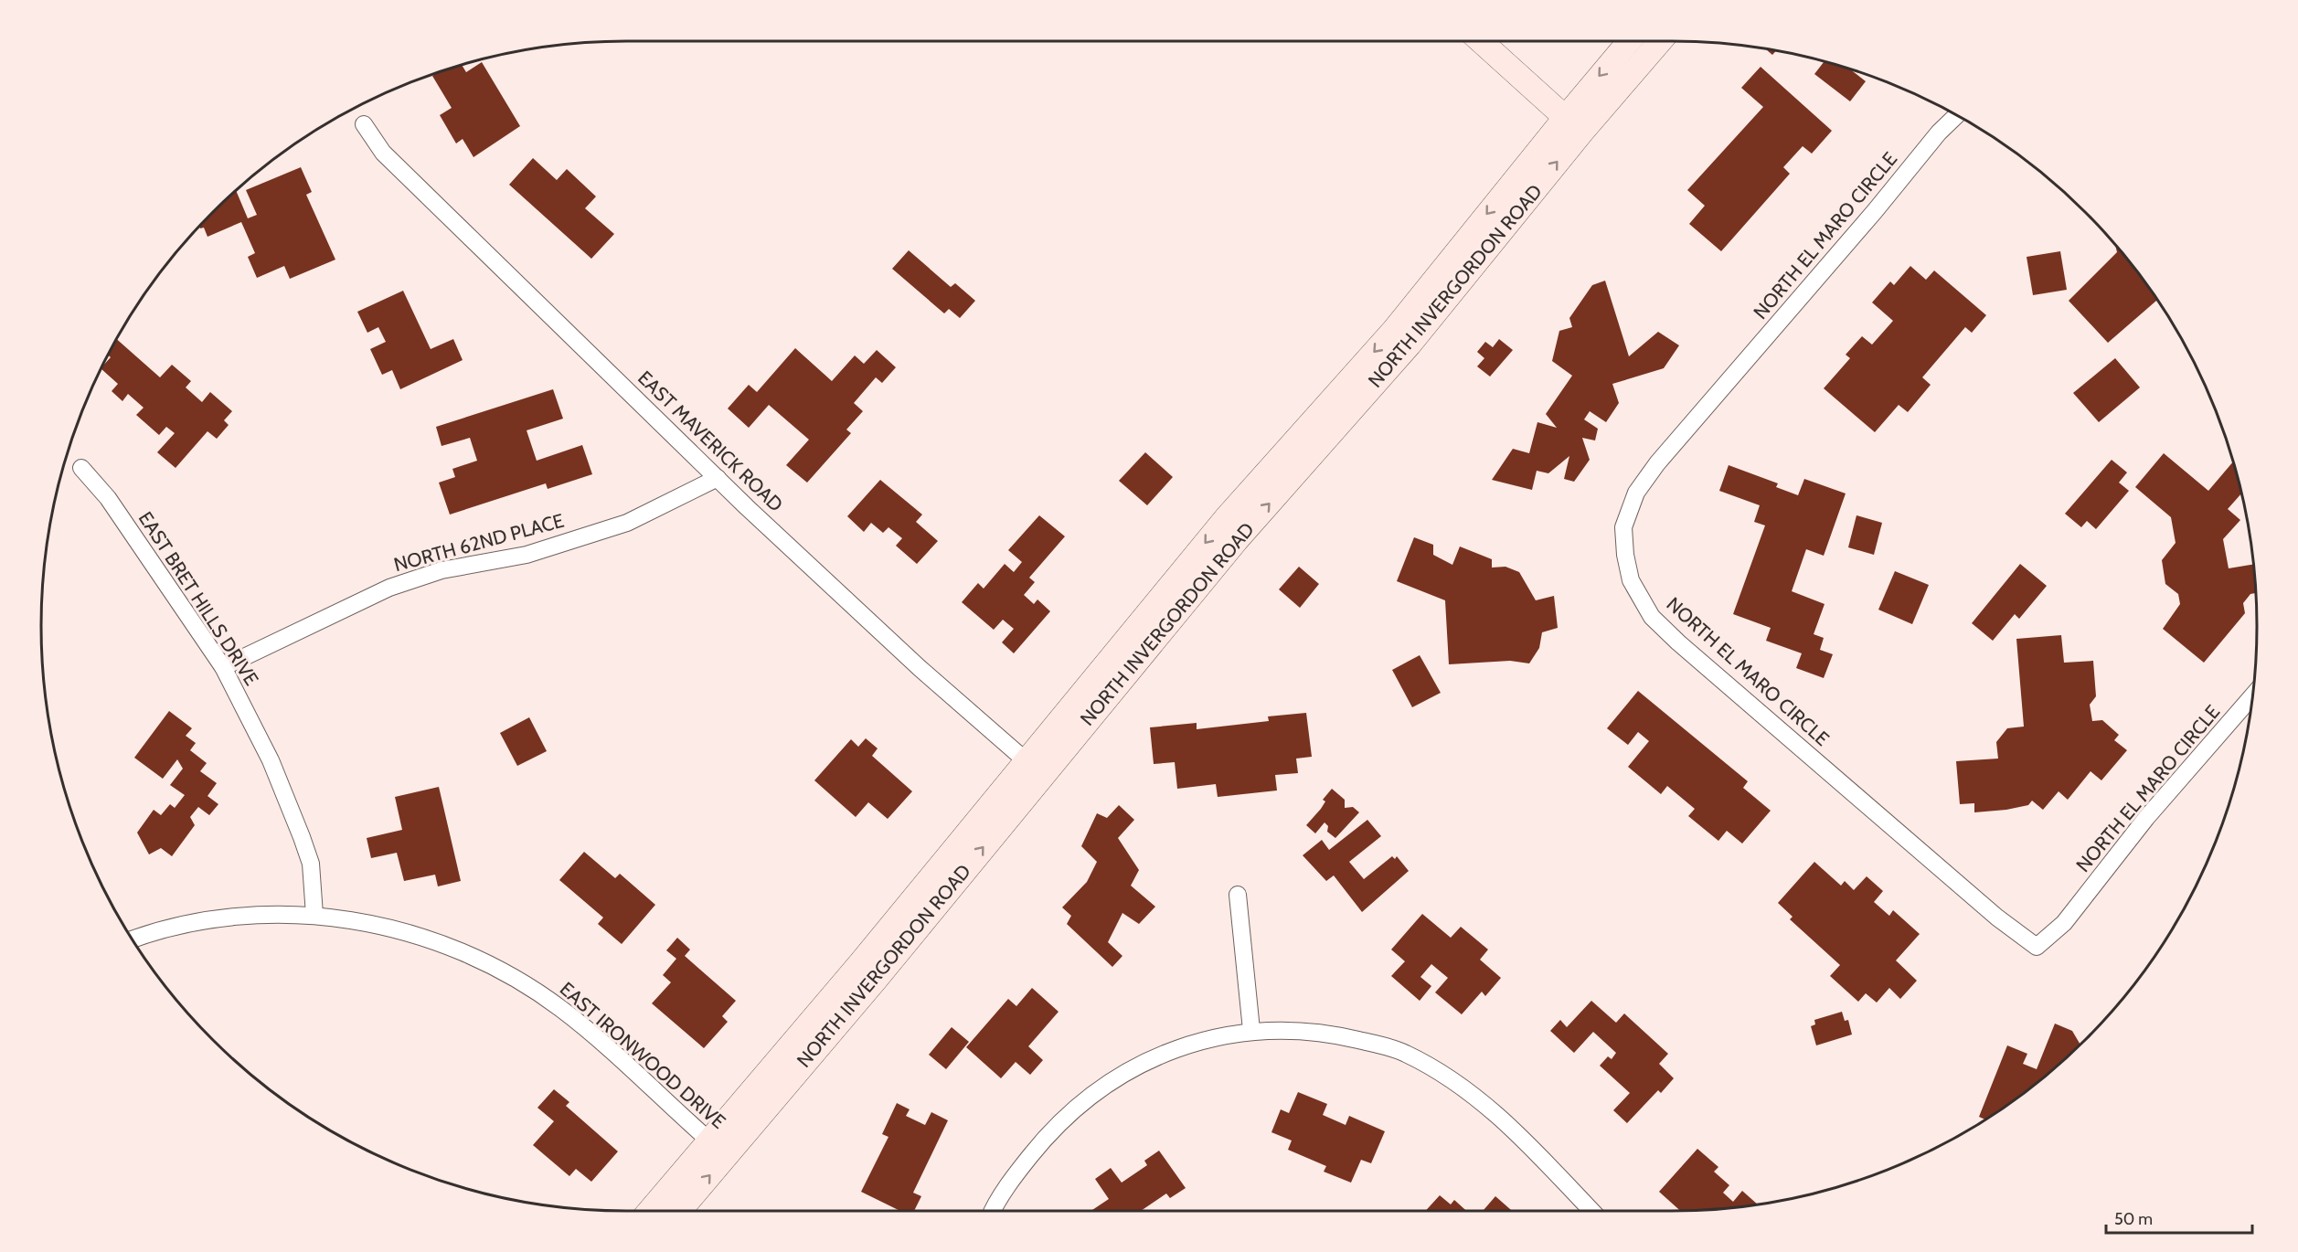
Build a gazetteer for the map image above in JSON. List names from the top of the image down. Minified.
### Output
{"streets":{"street":["NORTH EL MARO CIRCLE","NORTH INVERGORDON ROAD","EAST MAVERICK ROAD","NORTH 62ND PLACE","EAST BRET HILLS DRIVE","EAST IRONWOOD DRIVE"]},"crossings":[["NORTH INVERGORDON ROAD","EAST MAVERICK ROAD"],["NORTH INVERGORDON ROAD","EAST IRONWOOD DRIVE"],["EAST MAVERICK ROAD","NORTH 62ND PLACE"],["NORTH 62ND PLACE","EAST BRET HILLS DRIVE"],["EAST BRET HILLS DRIVE","EAST IRONWOOD DRIVE"]],"scale_bar":"50 m"}
